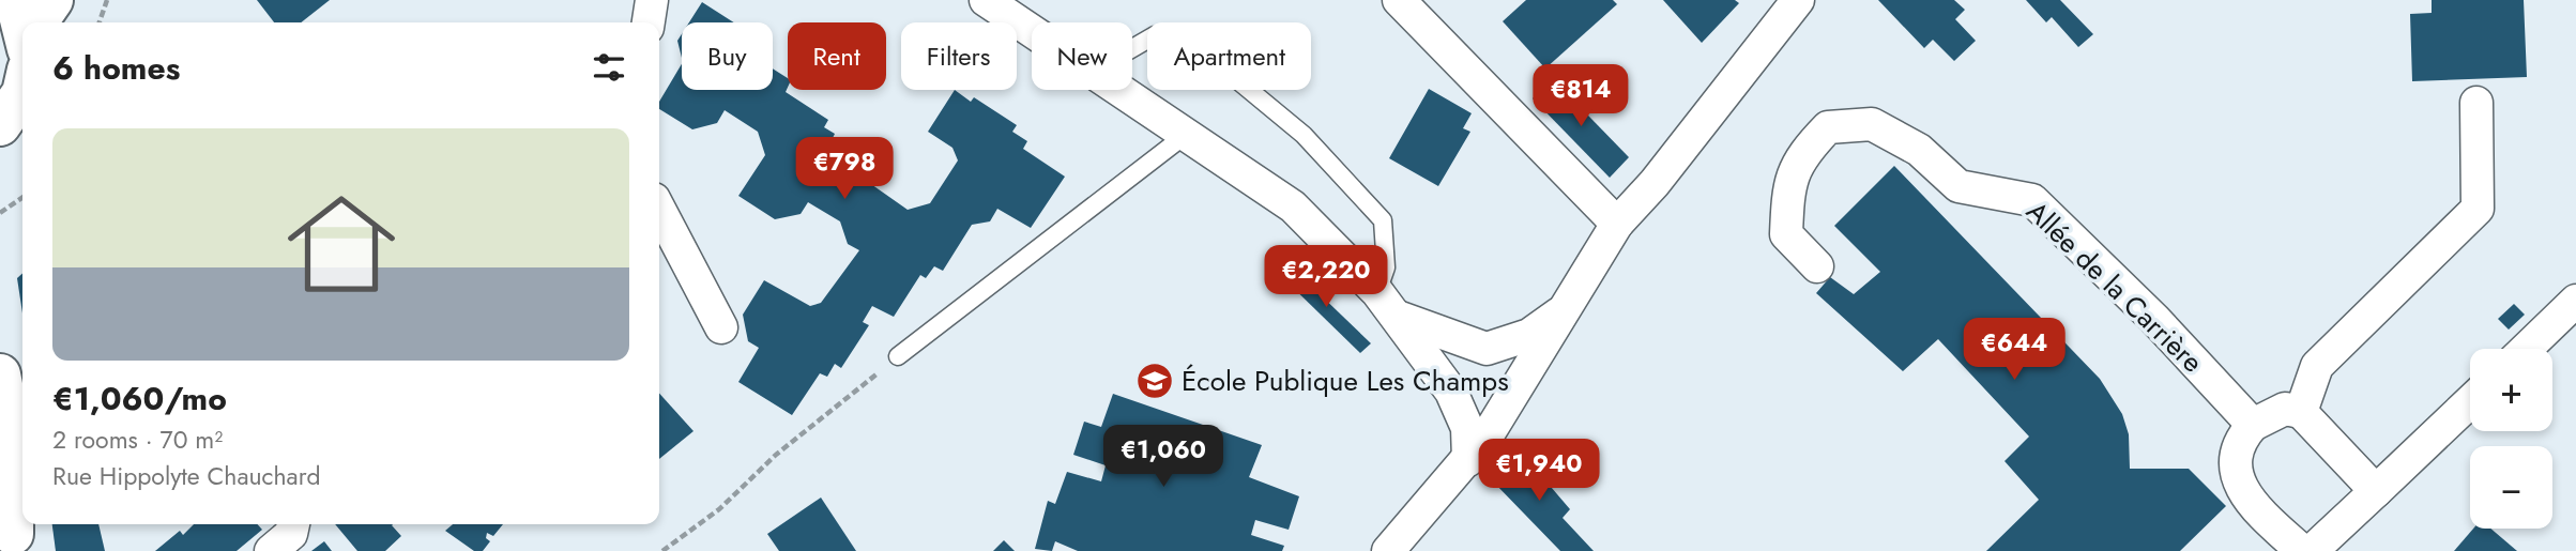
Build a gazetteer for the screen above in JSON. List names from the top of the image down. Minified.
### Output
{"streets":{"street":["Allée de la Carrière"]},"places":{"school or university":["École Publique Les Champs"]},"page":{"chip":["Buy","Rent","Filters","New","Apartment"],"heading":"6 homes","price":["€814","€798","€2,220","€644","€1,060","€1,940"],"list":[{"name":"€1,060/mo","note":"2 rooms · 70 m² · Rue Hippolyte Chauchard"}],"map_buttons":["+","−"]}}
